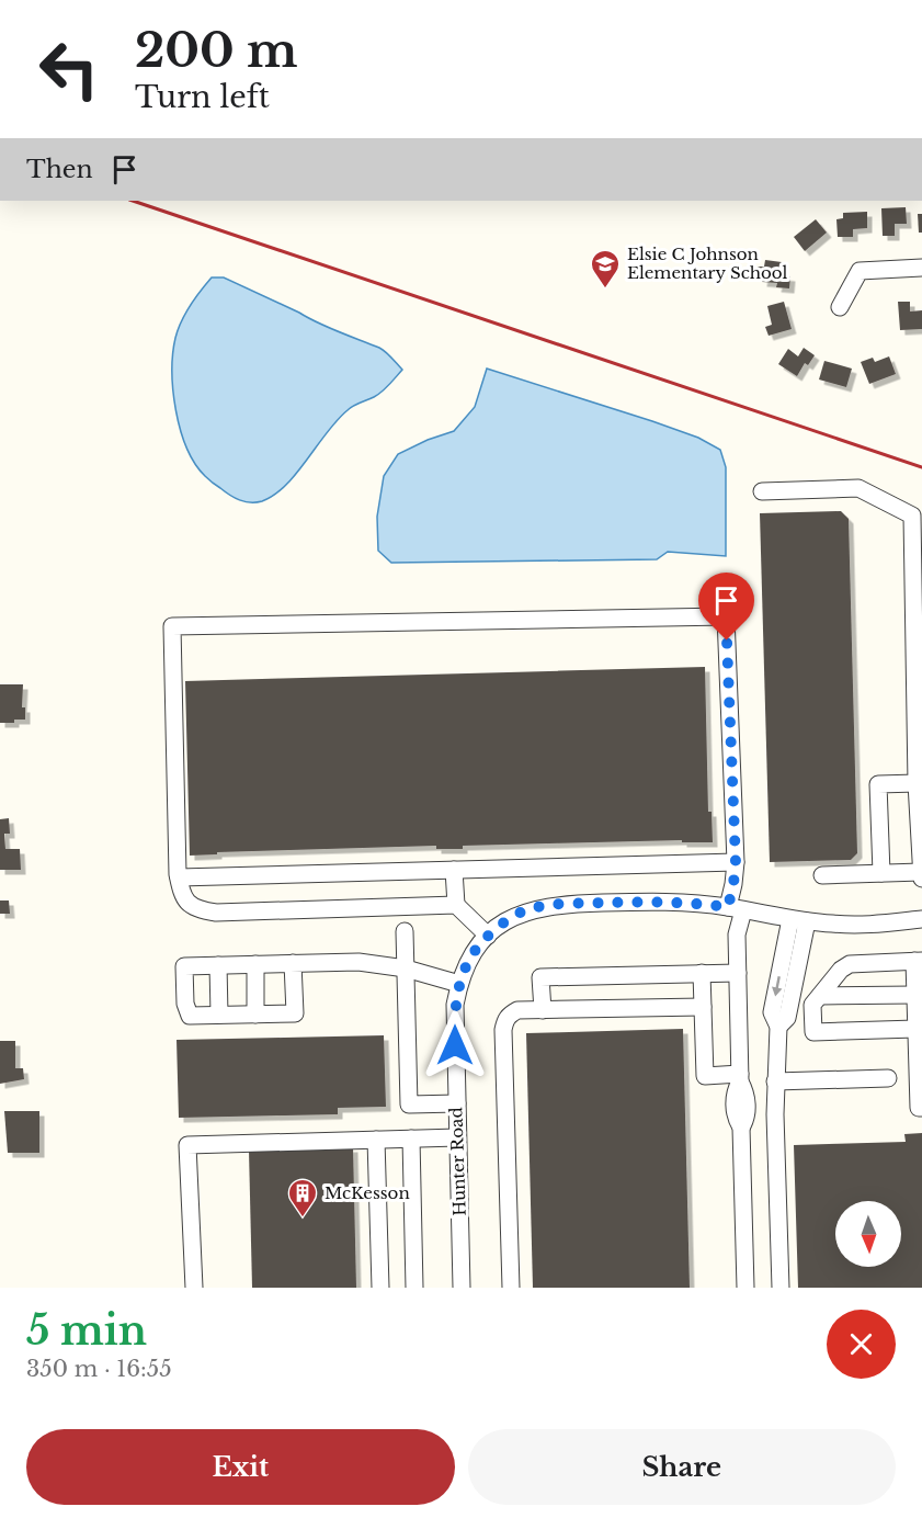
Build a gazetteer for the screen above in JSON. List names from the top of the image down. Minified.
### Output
{"streets":{"street":["Hunter Road"]},"places":{"school or university":["Elsie C Johnson Elementary School"],"building":["McKesson"]},"north":"bottom","page":{"turn":["200 m","Turn left"],"then":"Then","heading":["5 min","350 m · 16:55"],"buttons":["Exit","Share"]}}
